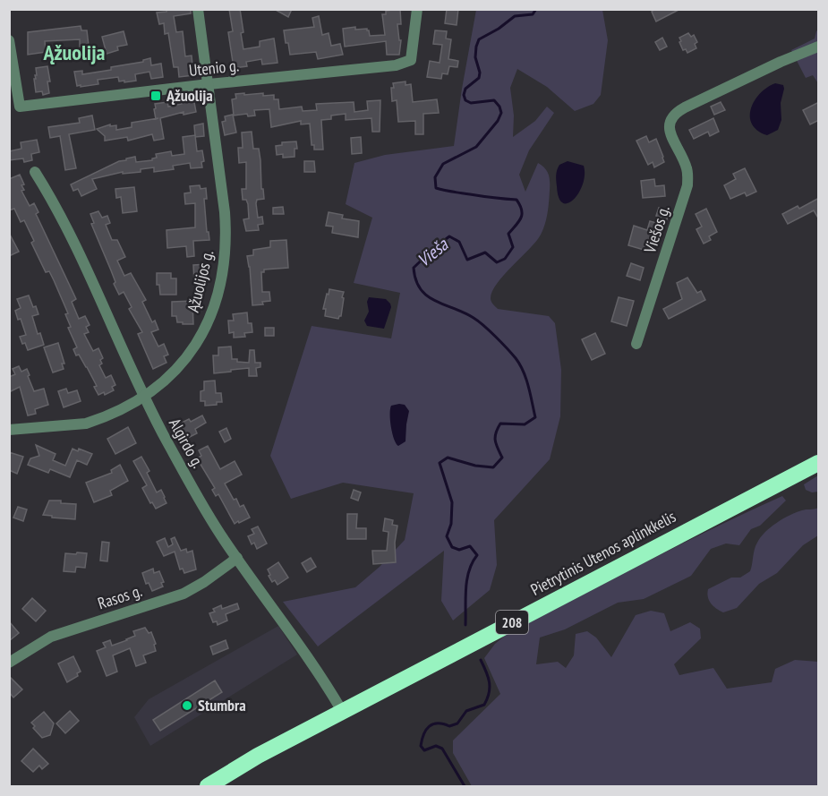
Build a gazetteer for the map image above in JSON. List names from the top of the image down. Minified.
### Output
{"streets":{"highway":["Pietrytinis Utenos aplinkkelis","208"],"street":["Utenio g.","Viešos g.","Ąžuolijos g.","Algirdo g.","Rasos g."]},"crossings":[["Utenio g.","Ąžuolijos g."],["Ąžuolijos g.","Algirdo g."],["Algirdo g.","Pietrytinis Utenos aplinkkelis"],["Algirdo g.","Rasos g."]],"districts":["Ąžuolija"],"water":["Vieša"],"places":{"transit":["Ąžuolija"],"other":["Stumbra"]}}
